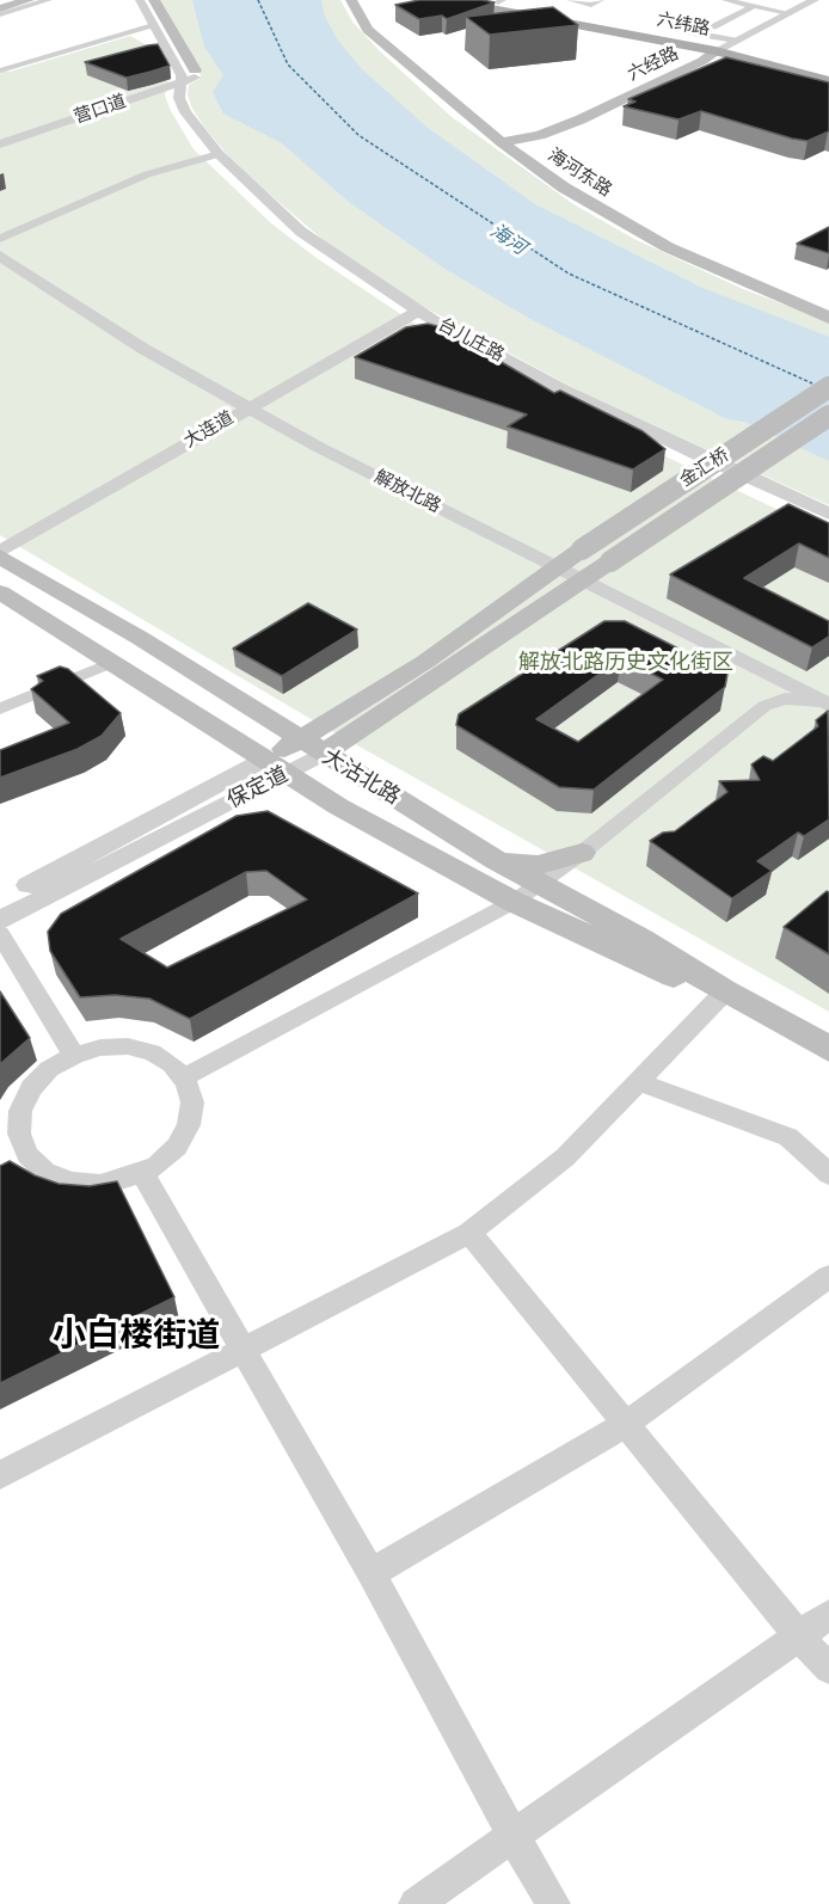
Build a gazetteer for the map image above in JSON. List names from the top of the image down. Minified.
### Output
{"streets":{"main road":["六纬路","六经路","海河东路","金汇桥","大沽北路","保定道"],"street":["营口道","台儿庄路","大连道","解放北路"]},"crossings":[["六纬路","六经路"],["六经路","海河东路"],["营口道","台儿庄路"],["台儿庄路","大连道"],["大连道","解放北路"],["大连道","大沽北路"],["金汇桥","解放北路"],["大沽北路","保定道"]],"districts":["小白楼街道"],"water":["海河"],"parks":["解放北路历史文化街区"]}
